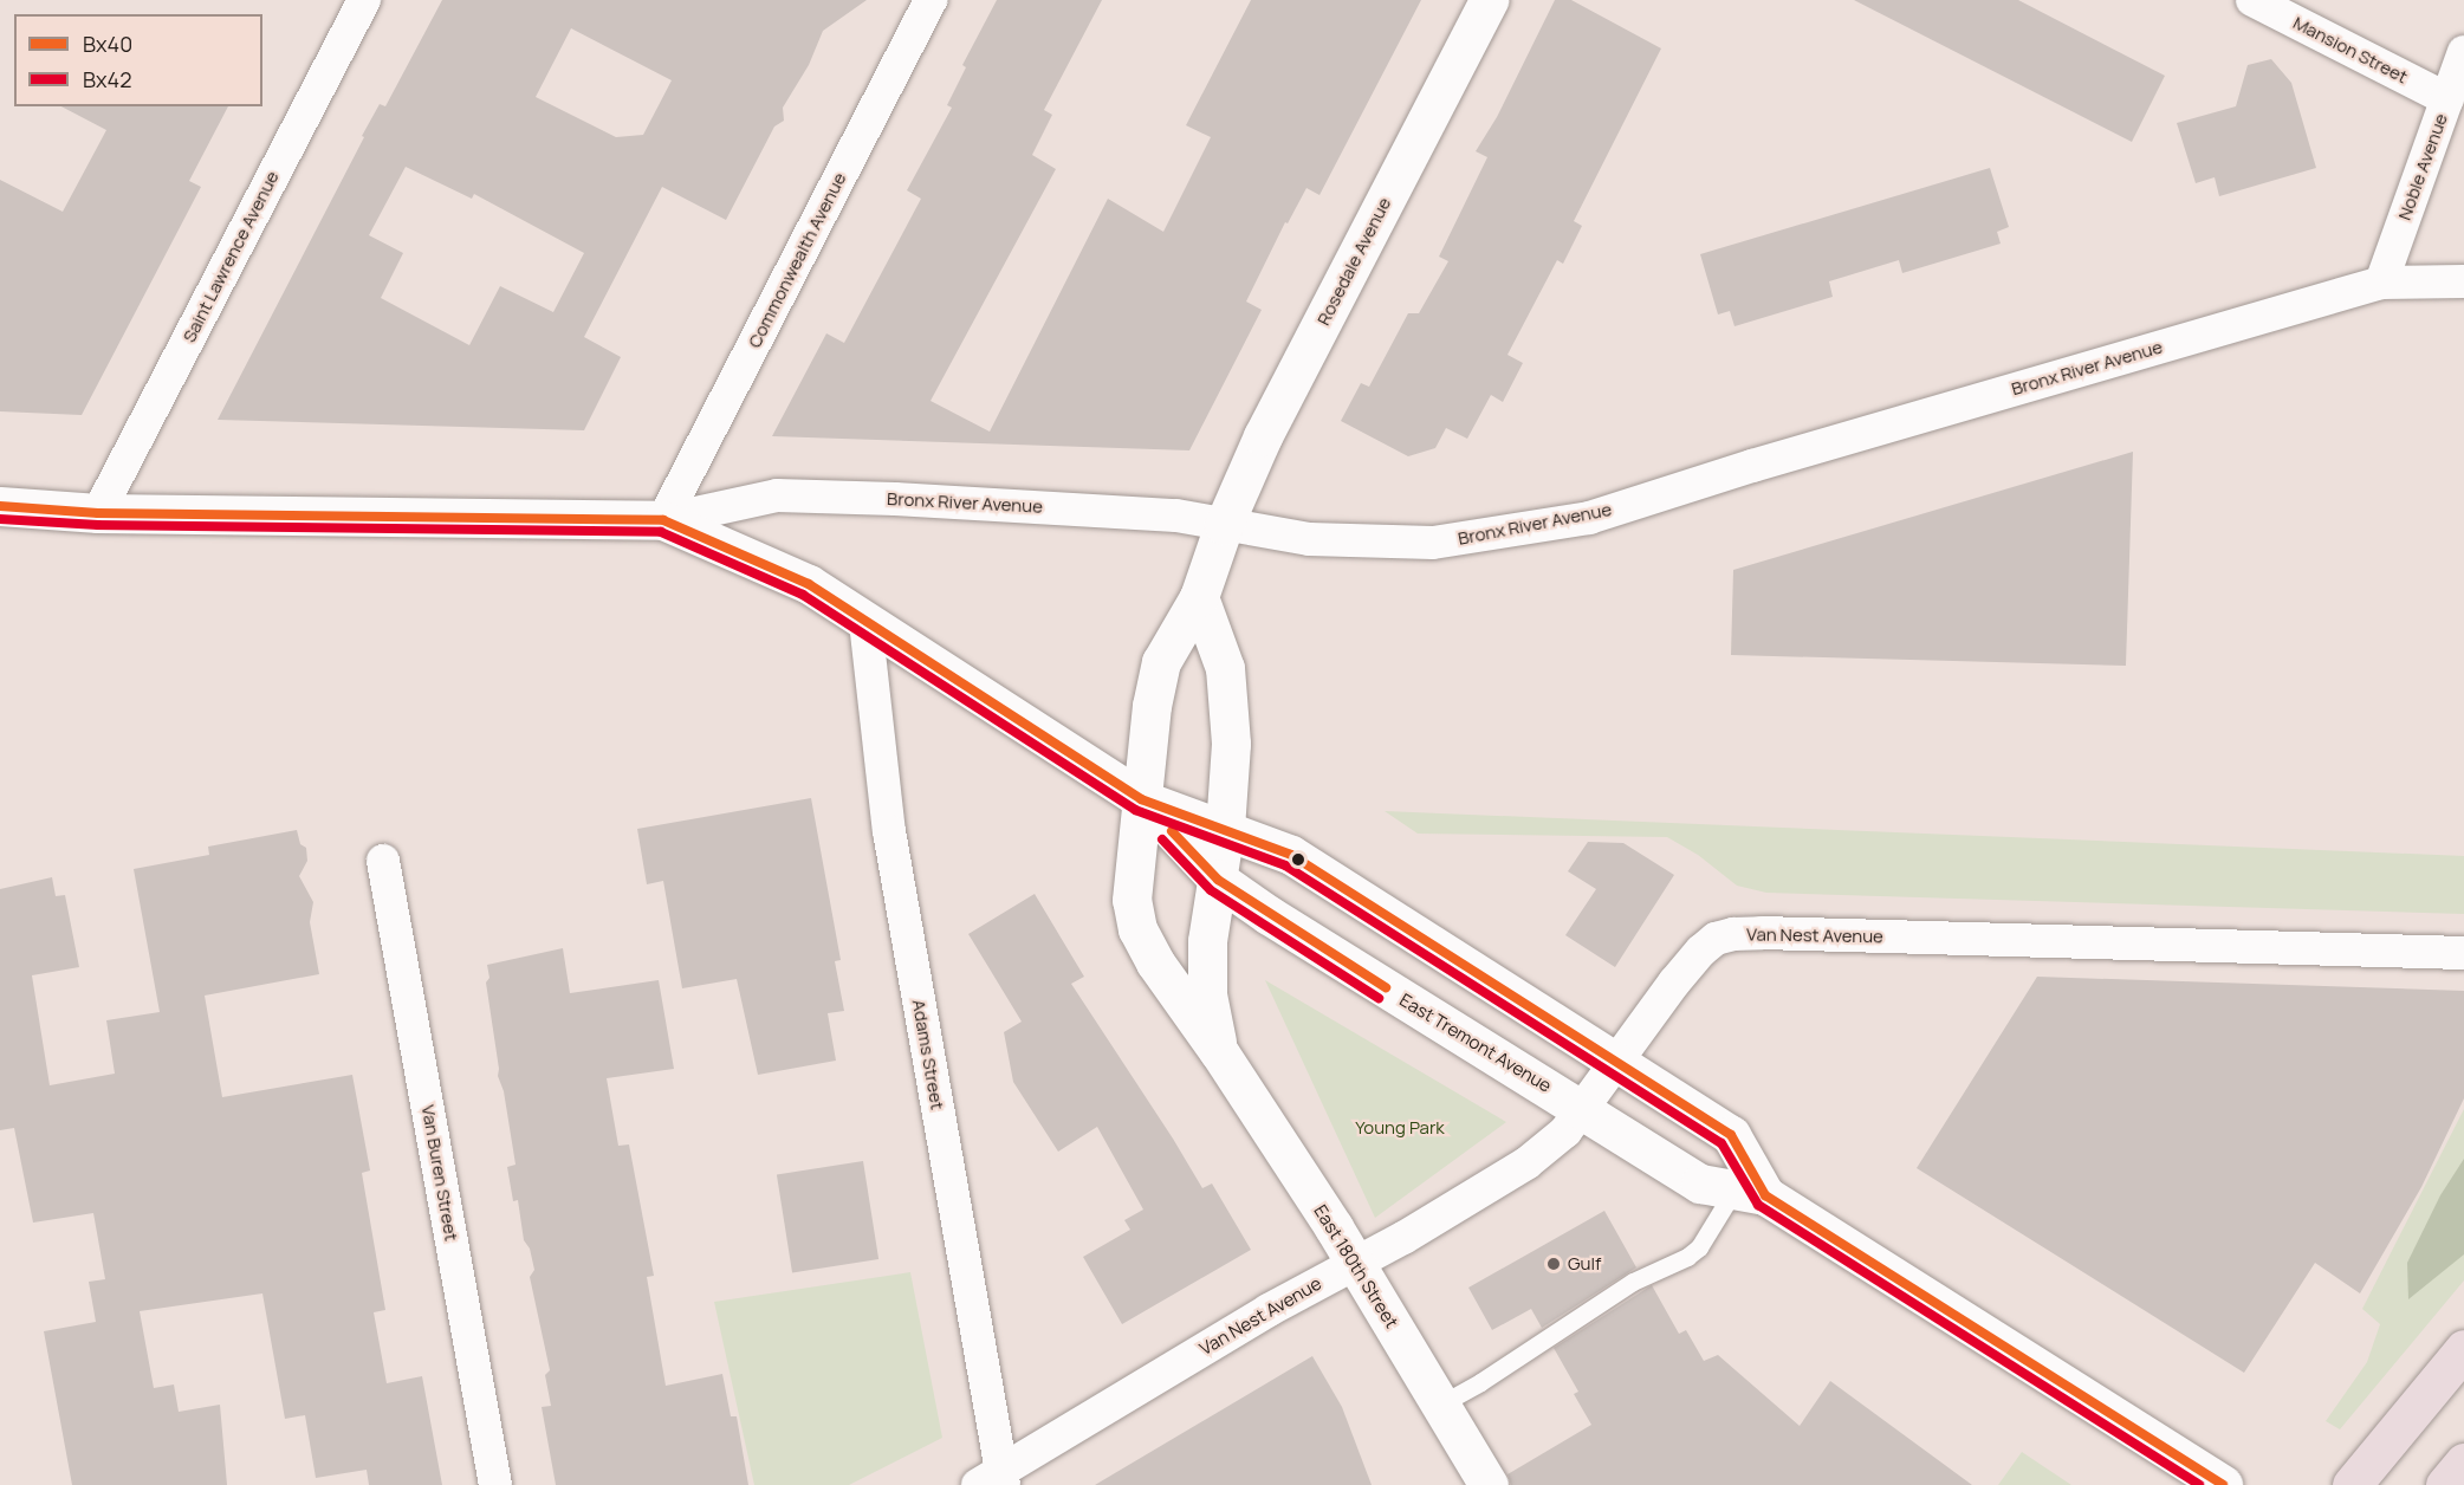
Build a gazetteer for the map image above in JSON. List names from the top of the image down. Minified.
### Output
{"streets":{"main road":["Rosedale Avenue","East Tremont Avenue","East 180th Street"],"street":["Mansion Street","Noble Avenue","Saint Lawrence Avenue","Commonwealth Avenue","Bronx River Avenue","Van Nest Avenue","Adams Street","Van Buren Street"]},"crossings":[["Mansion Street","Noble Avenue"],["Noble Avenue","Bronx River Avenue"],["Saint Lawrence Avenue","East Tremont Avenue"],["Commonwealth Avenue","Bronx River Avenue"],["Commonwealth Avenue","East Tremont Avenue"],["Rosedale Avenue","Bronx River Avenue"],["Rosedale Avenue","East 180th Street"],["Bronx River Avenue","East Tremont Avenue"],["Bronx River Avenue","East 180th Street"],["Van Nest Avenue","East Tremont Avenue"],["Van Nest Avenue","Adams Street"],["Van Nest Avenue","East 180th Street"],["East Tremont Avenue","Adams Street"],["East Tremont Avenue","East 180th Street"]],"parks":["Young Park"],"places":["Gulf"],"lines":["transit line Bx40","transit line Bx42"],"legend":["Bx40","Bx42"]}
